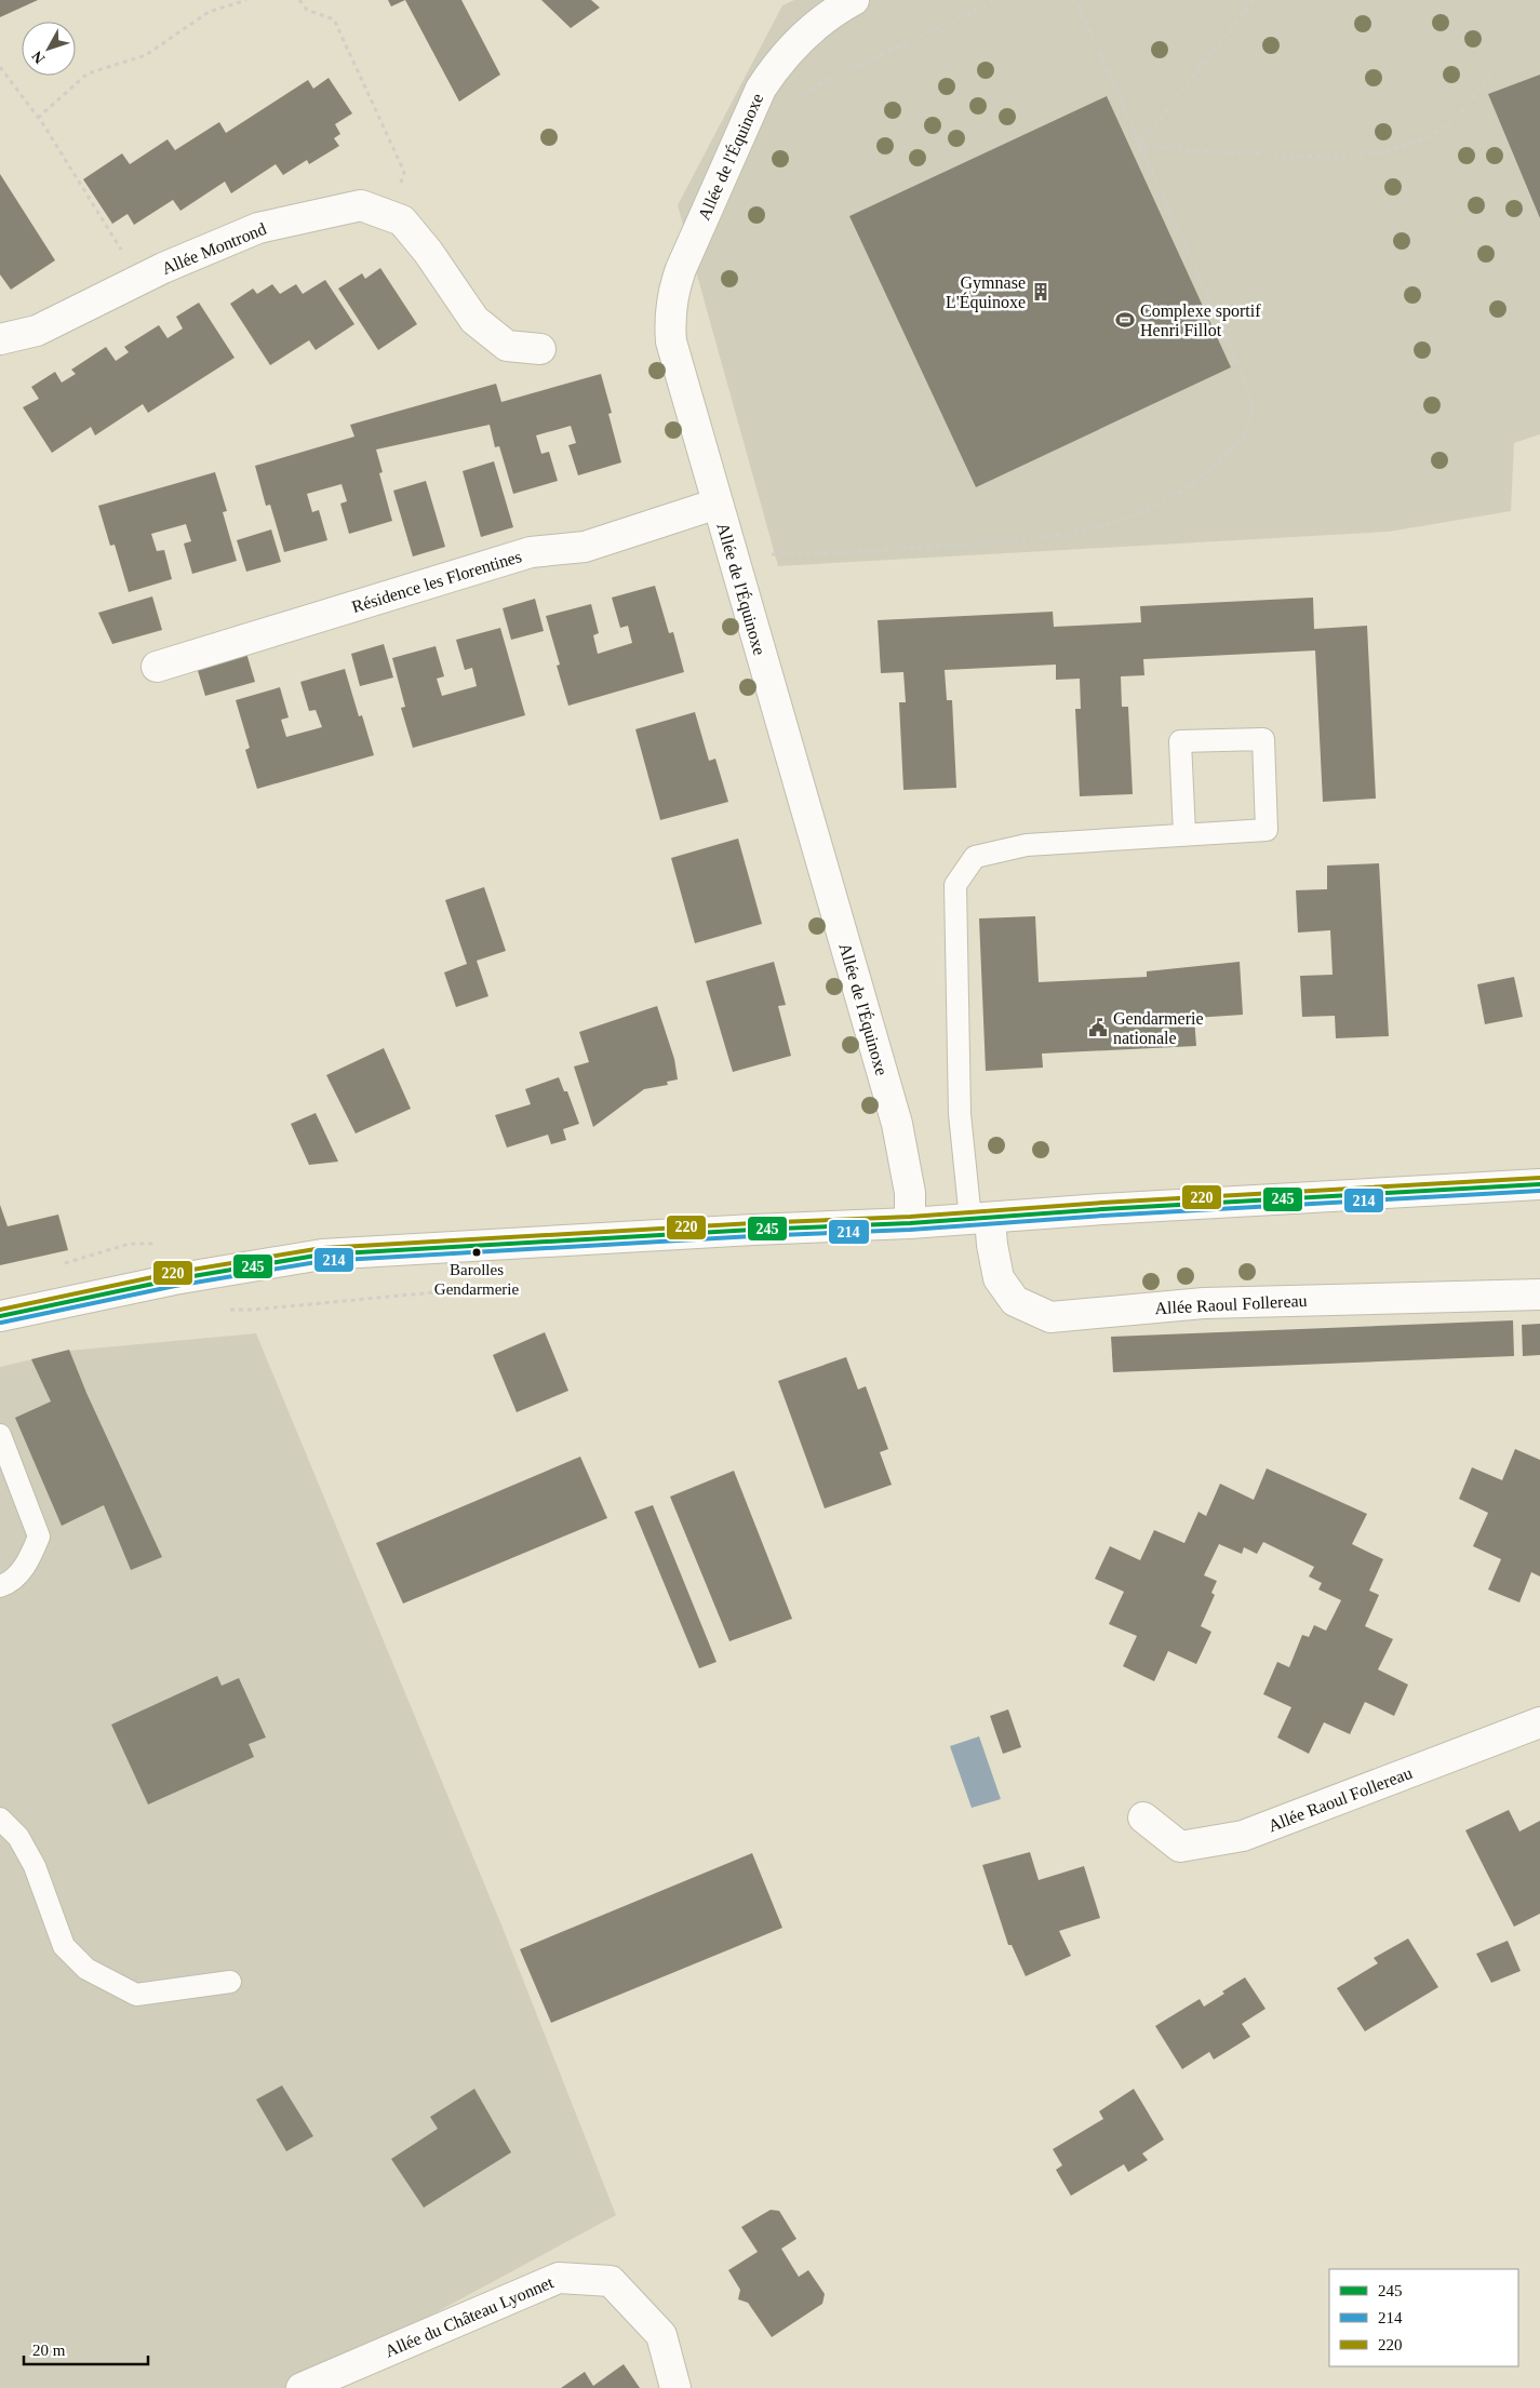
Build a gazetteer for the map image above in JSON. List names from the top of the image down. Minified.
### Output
{"streets":{"street":["Allée de l'Équinoxe","Allée Montrond","Résidence les Florentines","Allée Raoul Follereau","Allée du Château Lyonnet"]},"crossings":[["Allée de l'Équinoxe","Résidence les Florentines"]],"places":{"building":["Gymnase L'Équinoxe"],"sports":["Complexe sportif Henri Fillot"],"public building":["Gendarmerie nationale"],"other":["Barolles Gendarmerie"]},"lines":["transit line 220","transit line 245","transit line 214"],"legend":["245","214","220"],"scale_bar":"20 m","north":"bottom left"}
